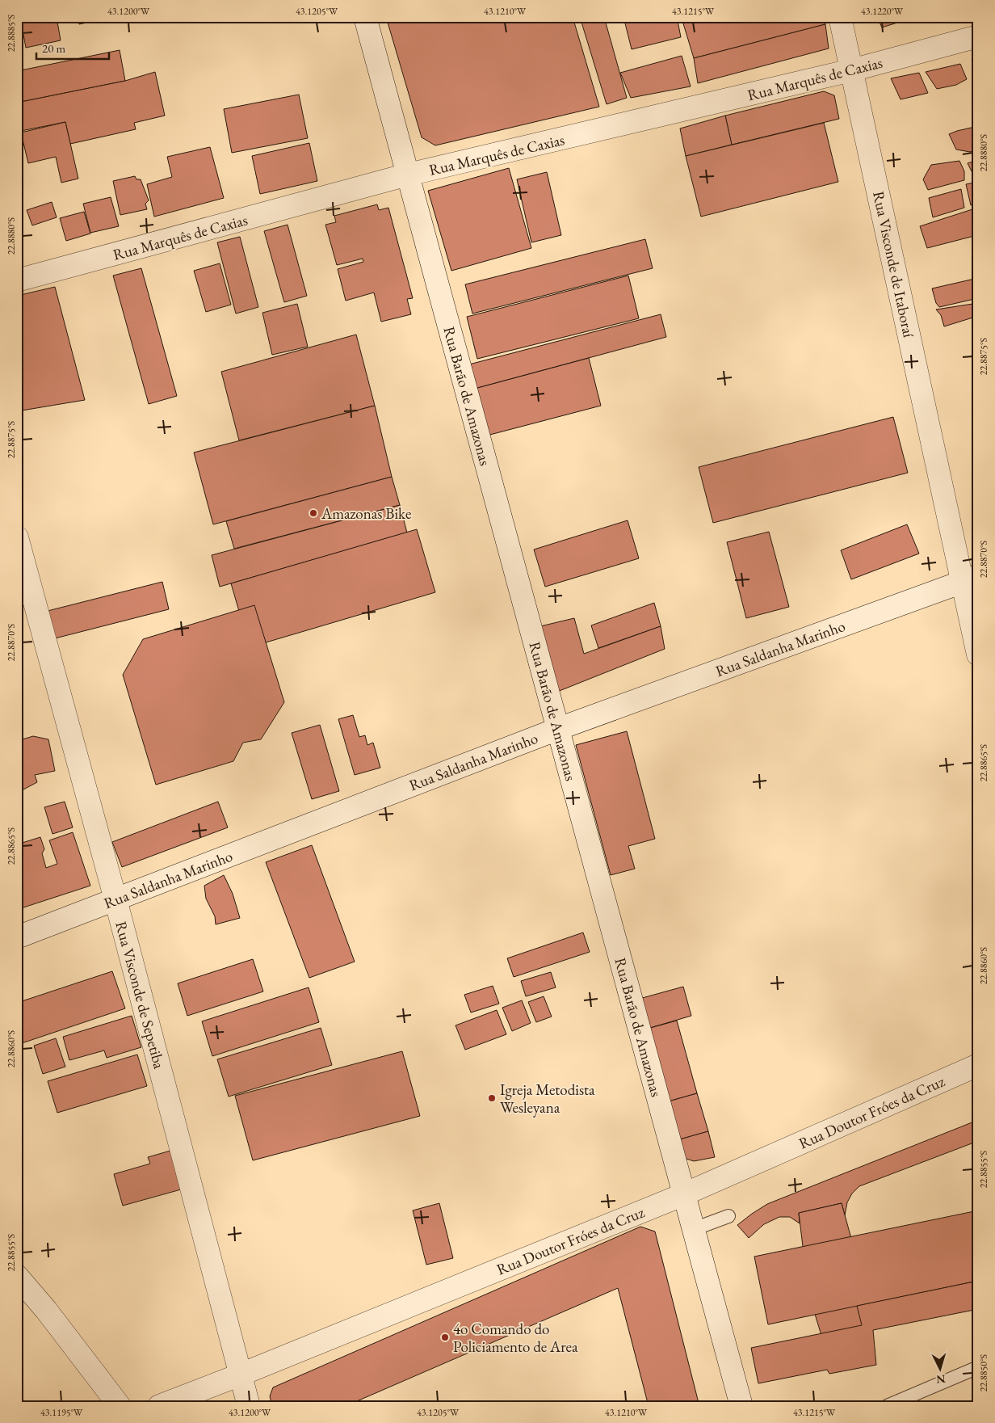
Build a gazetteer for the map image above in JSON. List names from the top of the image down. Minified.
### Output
{"streets":{"street":["Rua Marquês de Caxias","Rua Visconde de Itaboraí","Rua Barão de Amazonas","Rua Saldanha Marinho","Rua Visconde de Sepetiba","Rua Doutor Fróes da Cruz"]},"crossings":[["Rua Marquês de Caxias","Rua Visconde de Itaboraí"],["Rua Marquês de Caxias","Rua Barão de Amazonas"],["Rua Visconde de Itaboraí","Rua Saldanha Marinho"],["Rua Barão de Amazonas","Rua Saldanha Marinho"],["Rua Barão de Amazonas","Rua Doutor Fróes da Cruz"],["Rua Saldanha Marinho","Rua Visconde de Sepetiba"],["Rua Visconde de Sepetiba","Rua Doutor Fróes da Cruz"]],"places":["Amazonas Bike","Igreja Metodista Wesleyana","4o Comando do Policiamento de Area"],"scale_bar":"20 m","north":"bottom","coordinates":["43.1200°W","43.1205°W","43.1210°W","43.1215°W","43.1220°W","22.8885°S","22.8880°S","22.8875°S","22.8870°S","22.8865°S","22.8860°S","22.8855°S","22.8850°S","43.1195°W"]}
